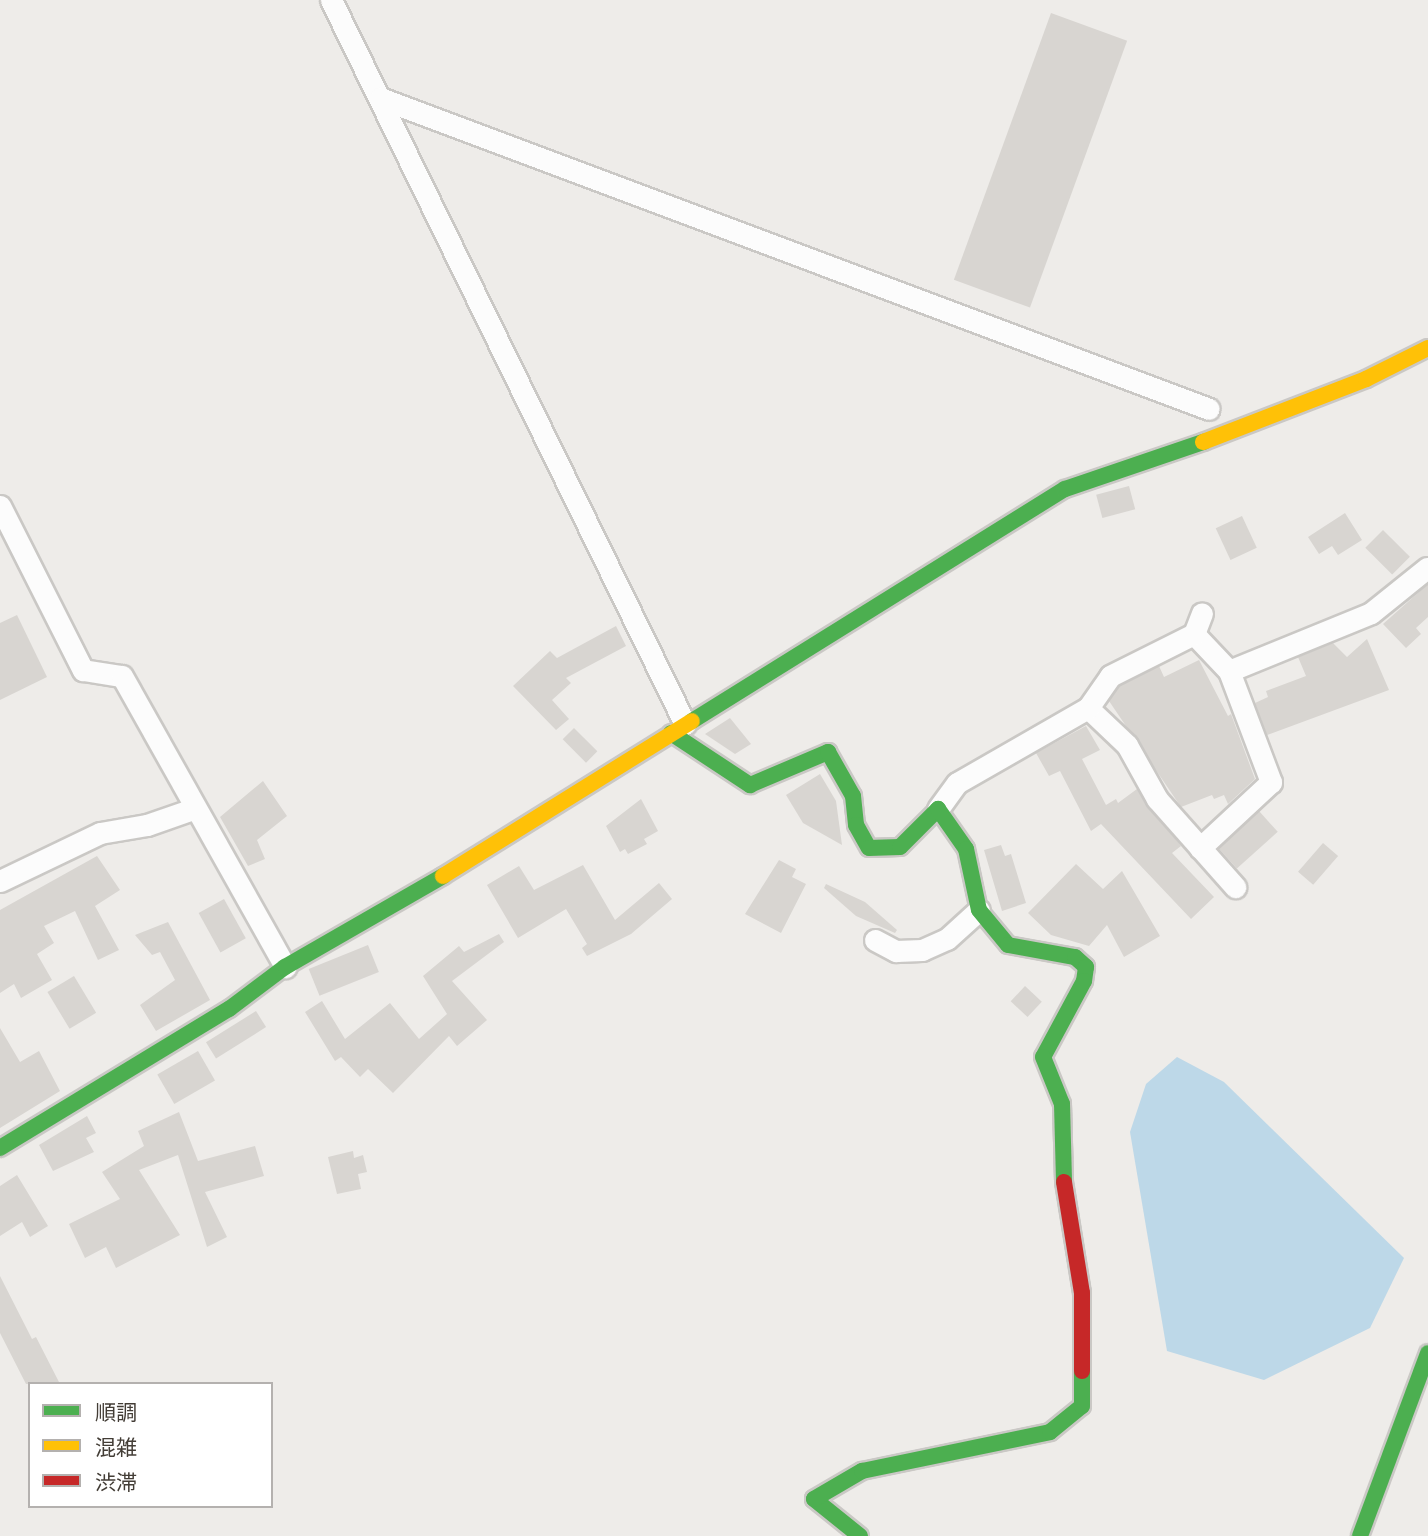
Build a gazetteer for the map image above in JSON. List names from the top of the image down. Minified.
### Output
{"legend":["順調","混雑","渋滞"]}
